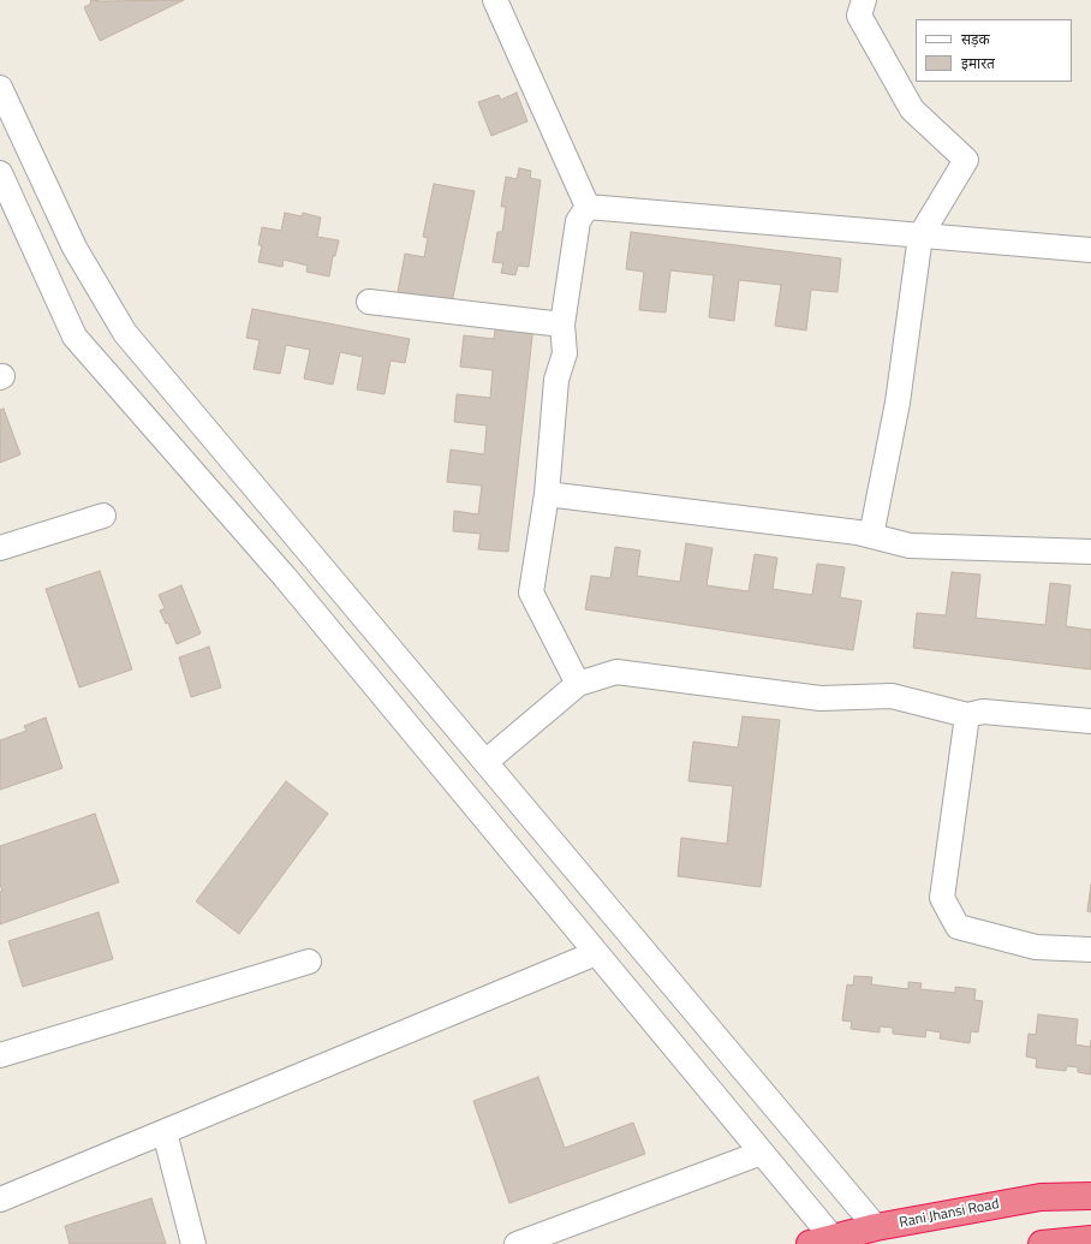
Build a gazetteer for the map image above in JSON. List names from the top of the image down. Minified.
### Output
{"streets":{"highway":["Rani Jhansi Road"]},"legend":["सड़क","इमारत"]}
